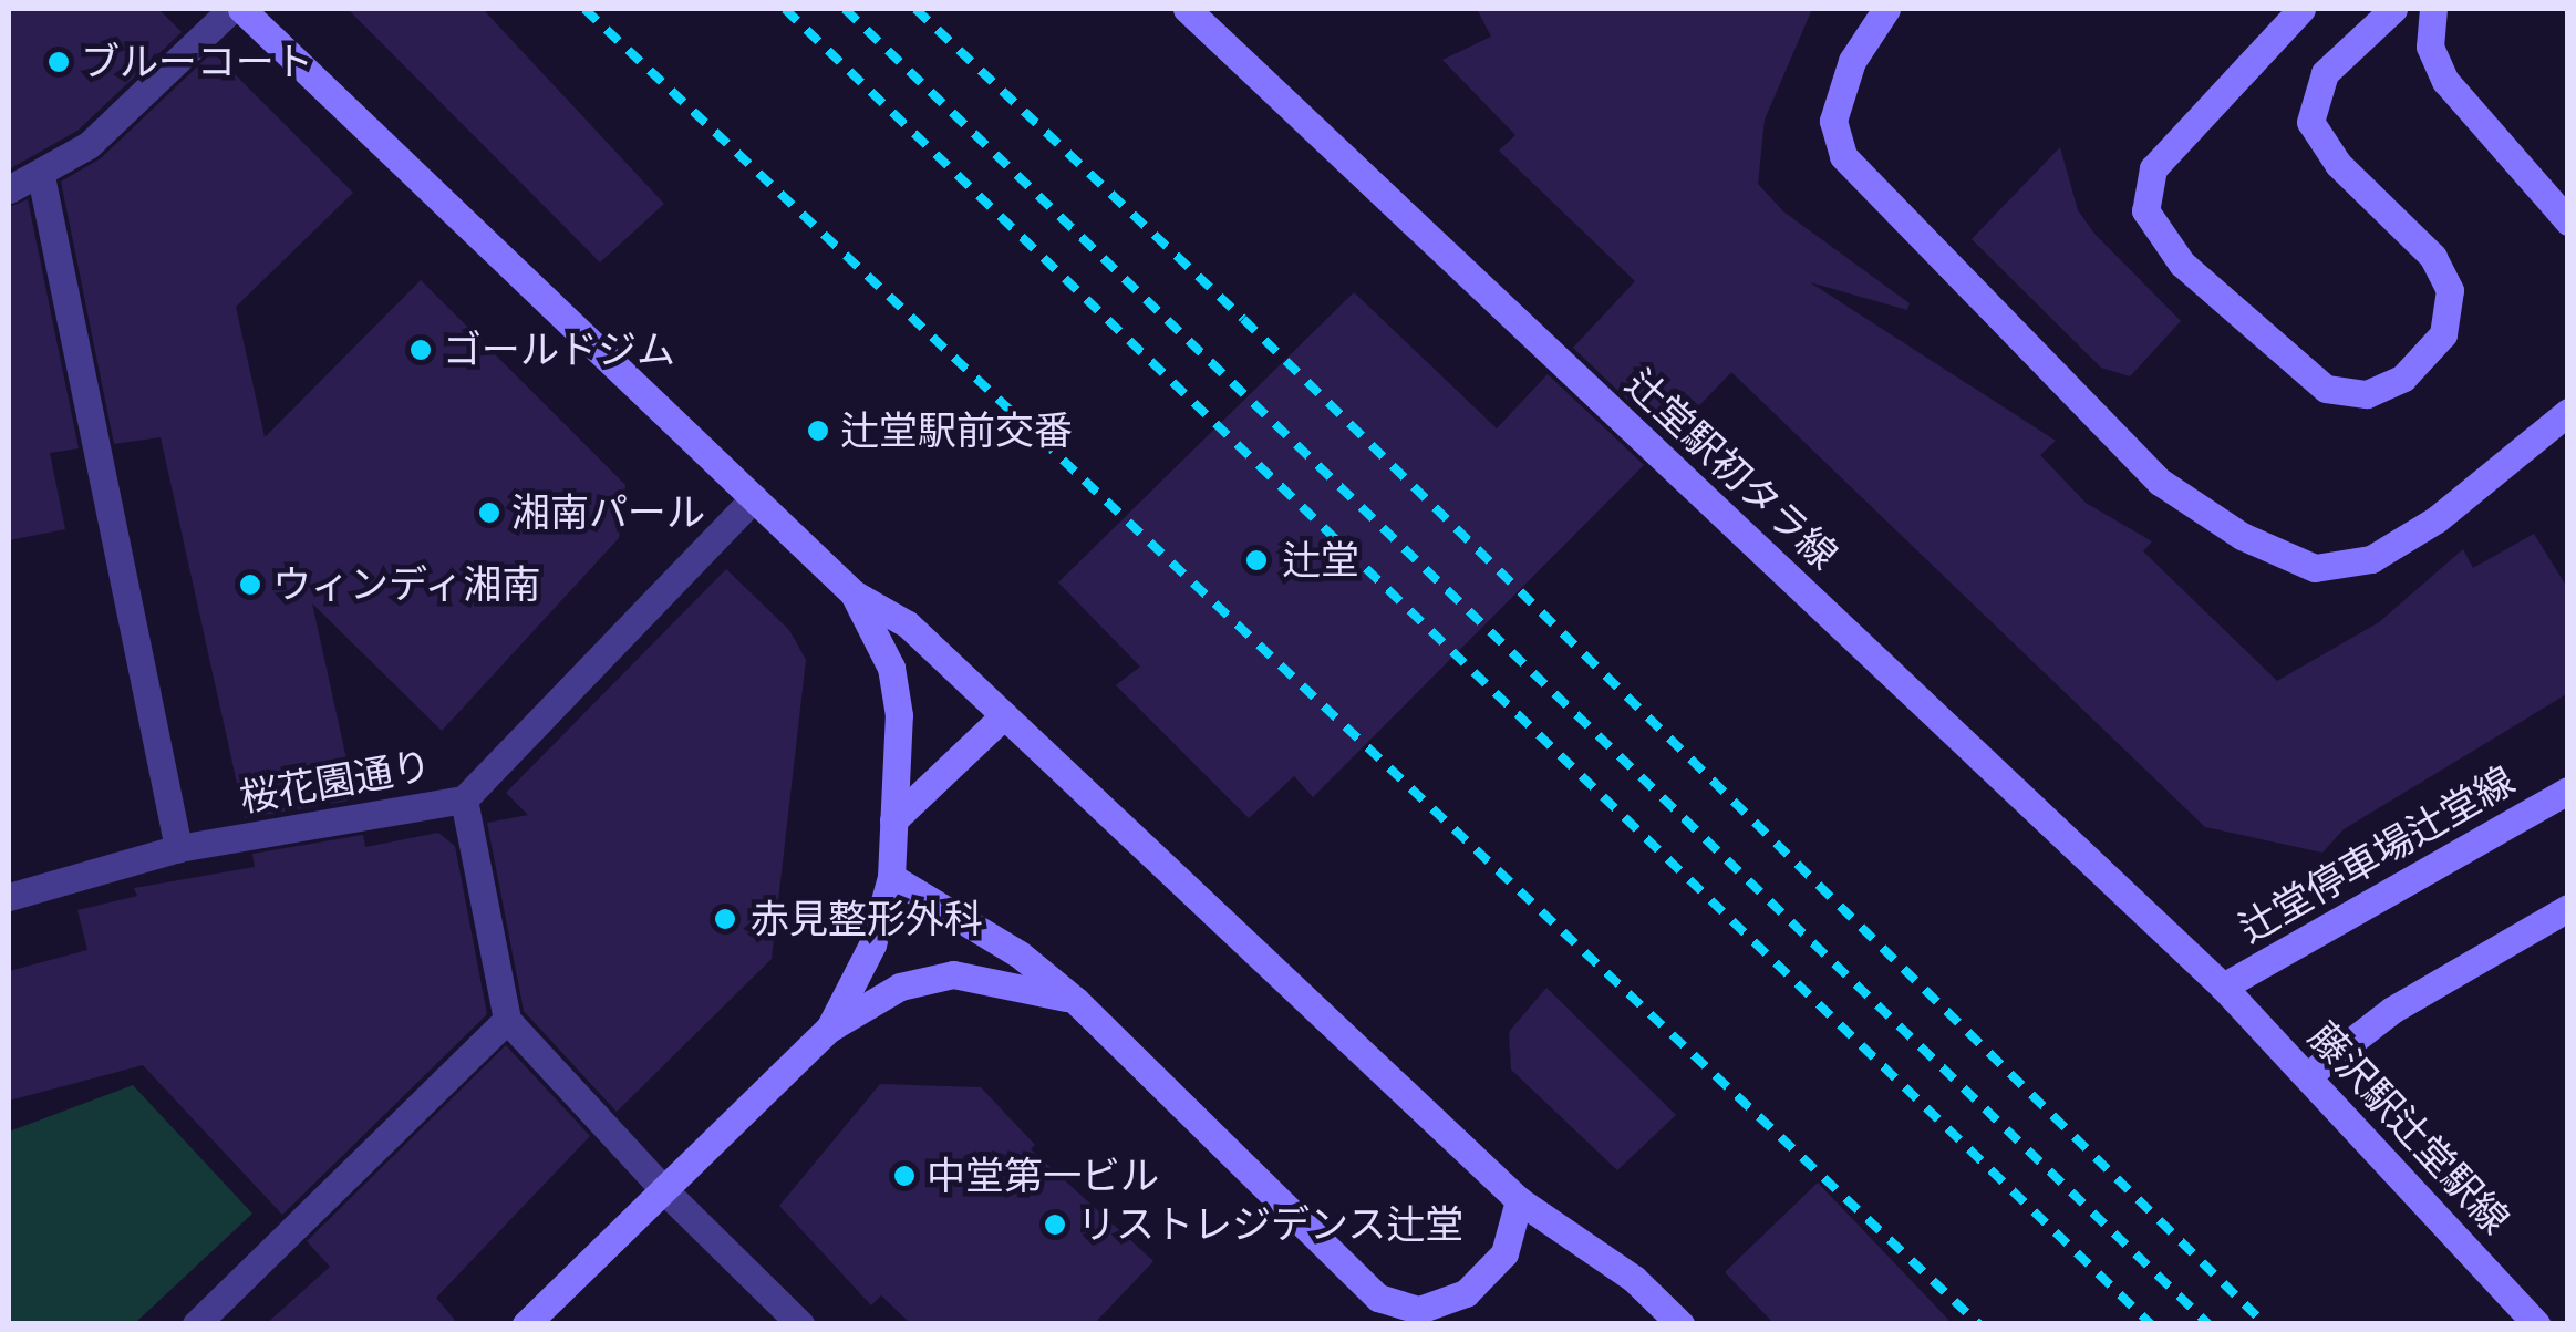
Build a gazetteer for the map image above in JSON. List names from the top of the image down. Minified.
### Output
{"streets":{"street":["辻堂駅初タラ線","桜花園通り","辻堂停車場辻堂線","藤沢駅辻堂駅線"]},"crossings":[["辻堂駅初タラ線","辻堂停車場辻堂線"],["辻堂駅初タラ線","藤沢駅辻堂駅線"],["辻堂停車場辻堂線","藤沢駅辻堂駅線"]],"places":["ブルーコート","ゴールドジム","辻堂駅前交番","湘南パール","辻堂","ウィンディ湘南","赤見整形外科","中堂第一ビル","リストレジデンス辻堂"]}
